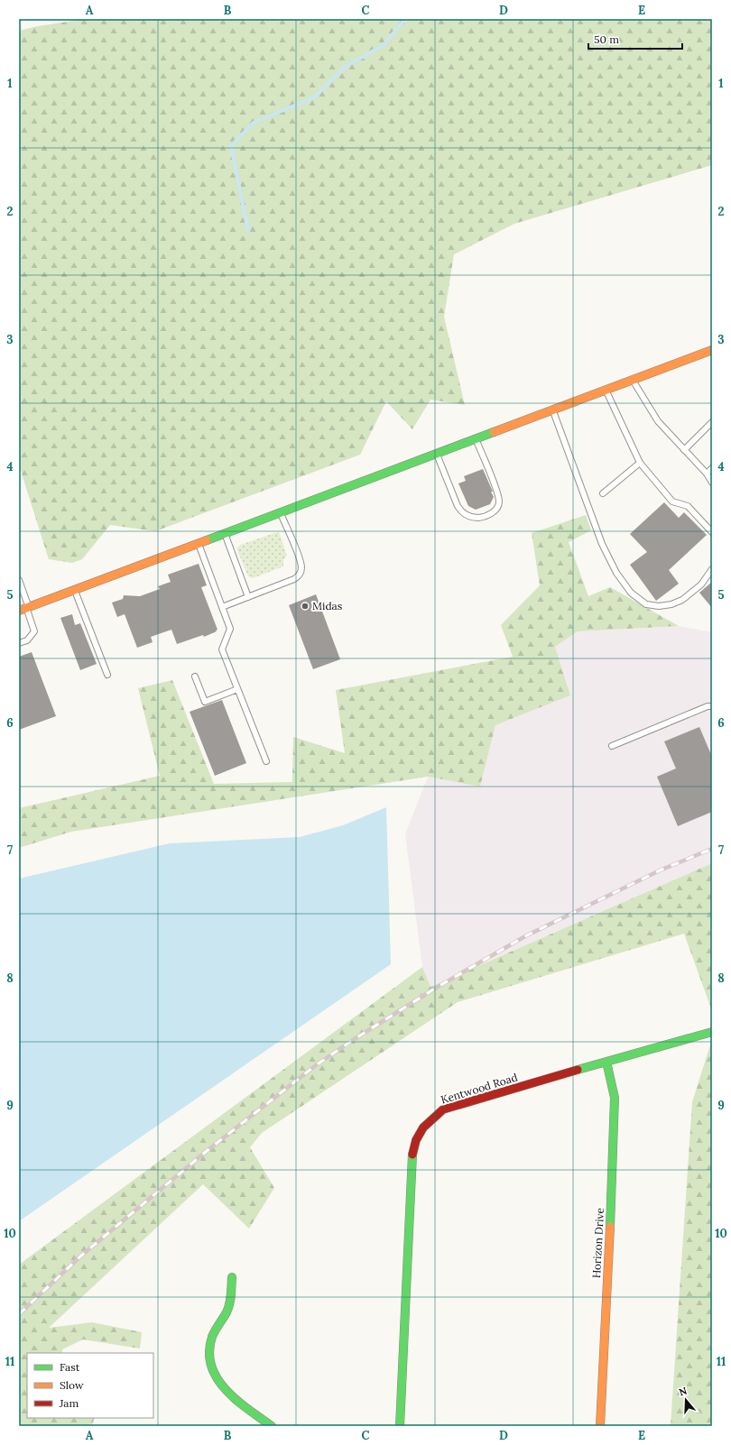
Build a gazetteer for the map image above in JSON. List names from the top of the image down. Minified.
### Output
{"streets":{"street":["Kentwood Road","Horizon Drive"]},"crossings":[["Kentwood Road","Horizon Drive"]],"places":["Midas"],"legend":["Fast","Slow","Jam"],"scale_bar":"50 m","north":"top","grid":{"columns":["A","B","C","D","E"],"rows":["1","2","3","4","5","6","7","8","9","10","11"]}}
